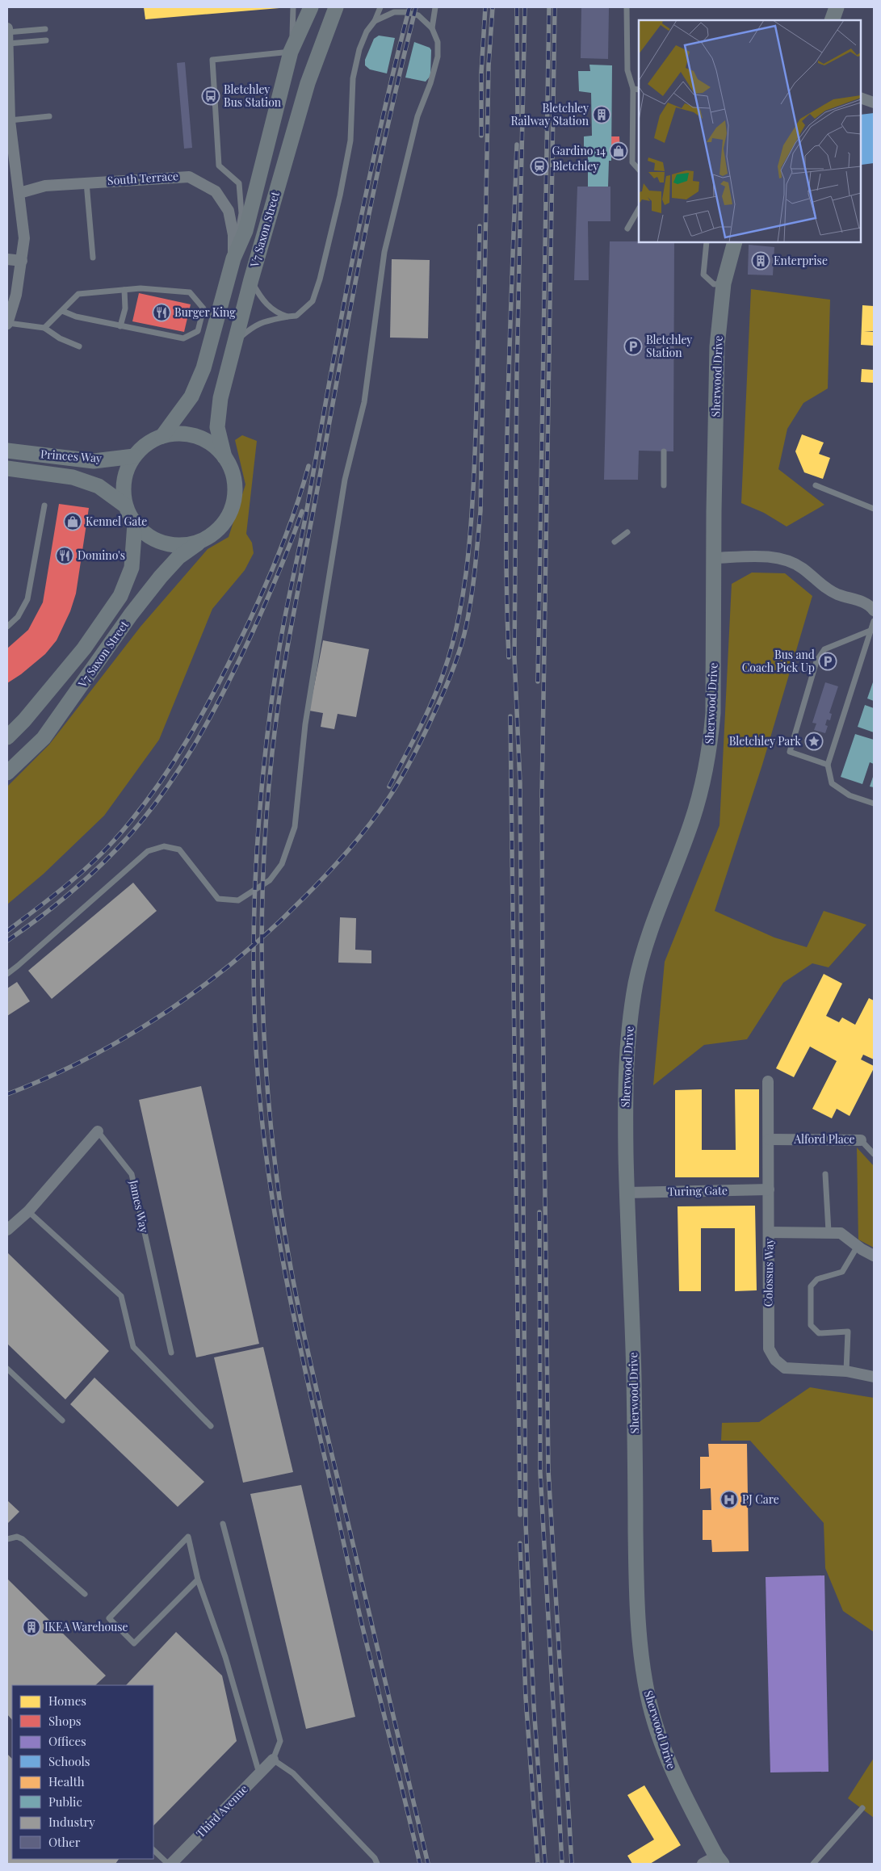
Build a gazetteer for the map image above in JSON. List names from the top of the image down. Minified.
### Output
{"streets":{"street":["South Terrace","V7 Saxon Street","Sherwood Drive","Princes Way","Alford Place","Turing Gate","James Way","Colossus Way","Third Avenue"]},"crossings":[["South Terrace","V7 Saxon Street"],["V7 Saxon Street","Princes Way"],["Sherwood Drive","Turing Gate"],["Alford Place","Colossus Way"],["Turing Gate","Colossus Way"]],"places":{"bus stop":["Bletchley Bus Station"],"building":["Bletchley Railway Station","Enterprise","IKEA Warehouse"],"shop":["Gardino 14","Kennel Gate"],"station":["Bletchley"],"restaurant":["Burger King","Domino's"],"parking":["Bletchley Station","Bus and Coach Pick Up"],"place":["Bletchley Park"],"hospital":["PJ Care"]},"legend":["Homes","Shops","Offices","Schools","Health","Public","Industry","Other"]}
